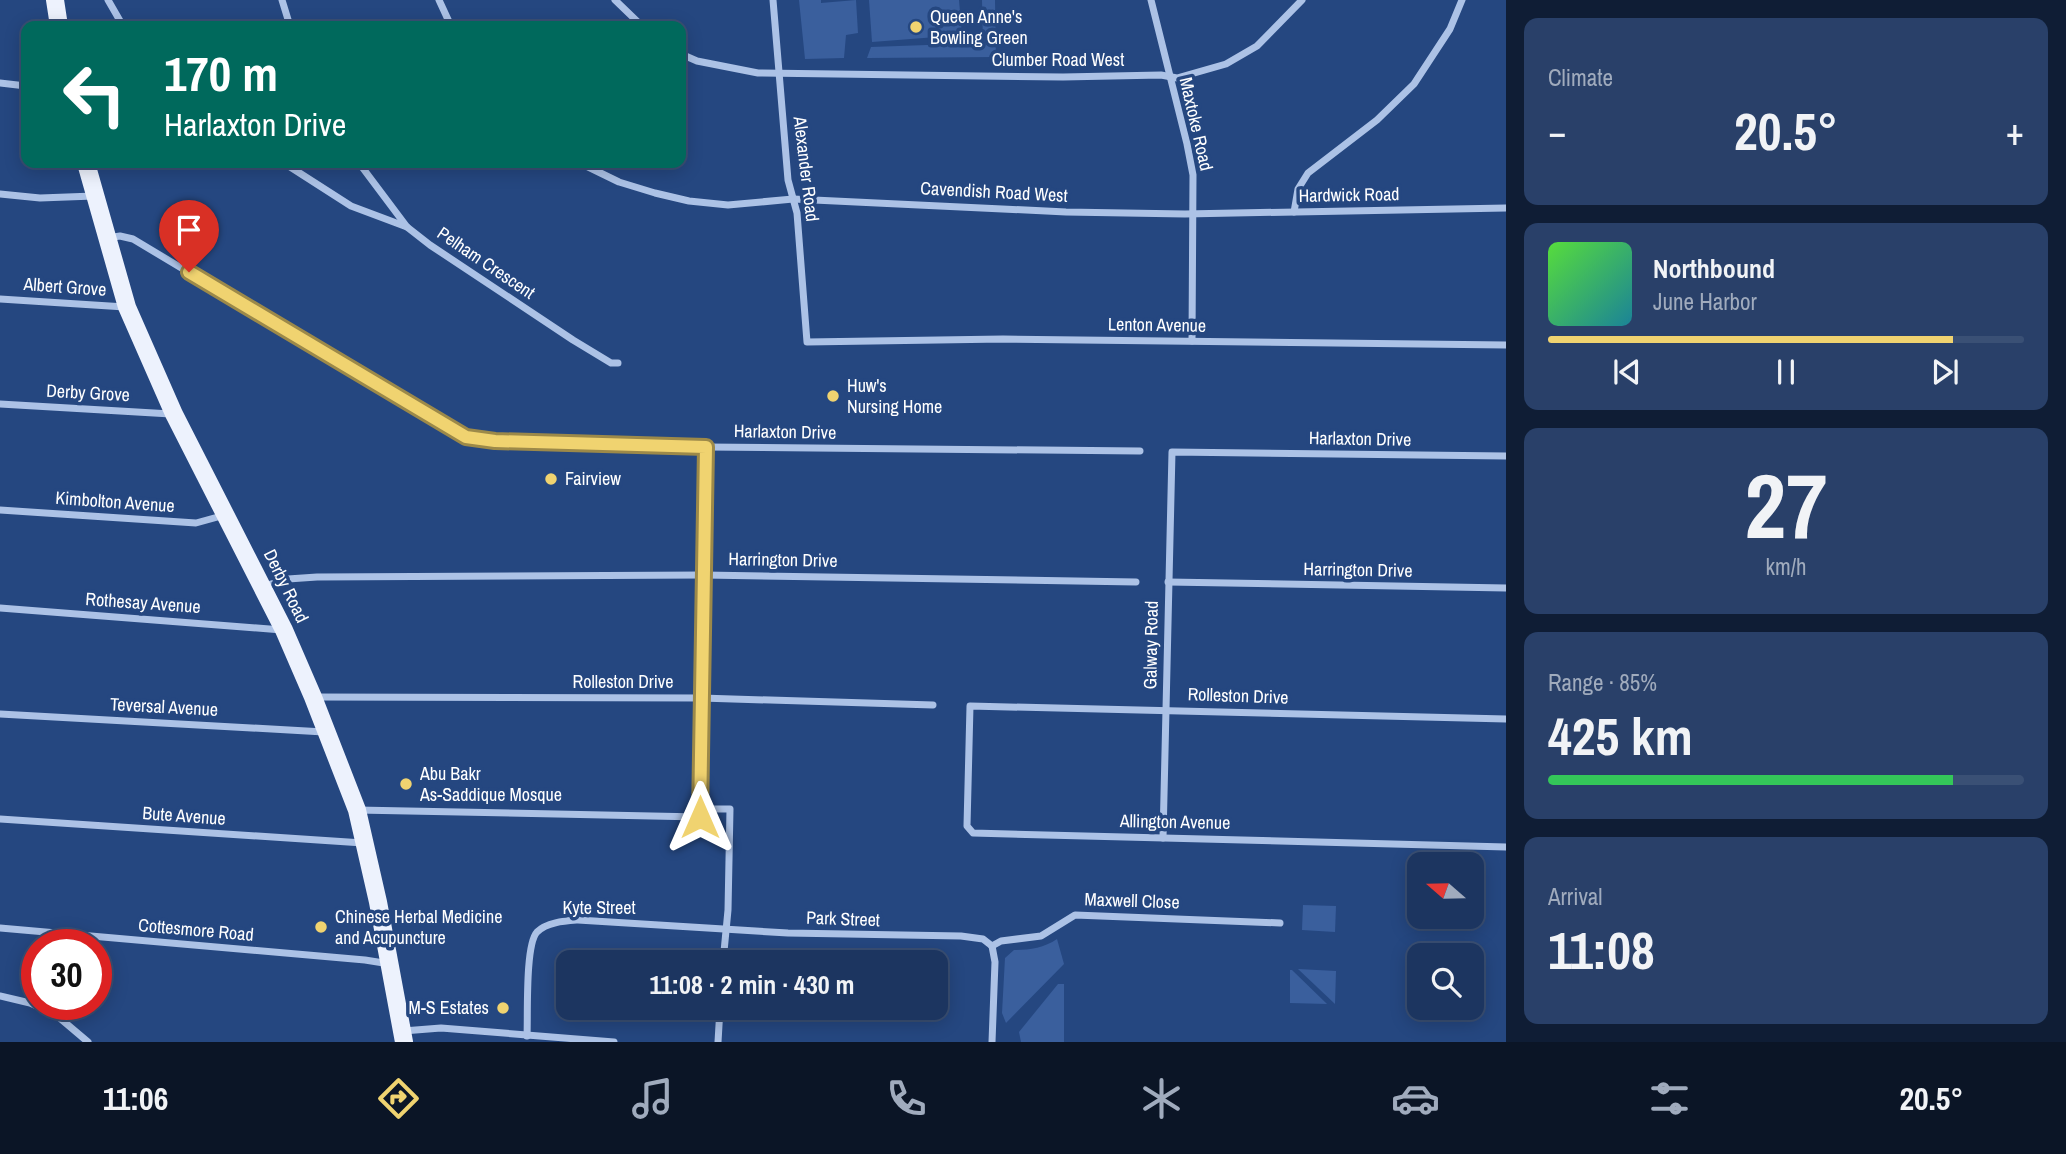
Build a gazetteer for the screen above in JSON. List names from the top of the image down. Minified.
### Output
{"streets":{"main road":["Derby Road"],"street":["Clumber Road West","Maxtoke Road","Alexander Road","Cavendish Road West","Hardwick Road","Pelham Crescent","Albert Grove","Lenton Avenue","Derby Grove","Harlaxton Drive","Kimbolton Avenue","Harrington Drive","Rothesay Avenue","Galway Road","Rolleston Drive","Teversal Avenue","Bute Avenue","Allington Avenue","Maxwell Close","Kyte Street","Park Street","Cottesmore Road"]},"crossings":[["Clumber Road West","Maxtoke Road"],["Clumber Road West","Alexander Road"],["Maxtoke Road","Cavendish Road West"],["Maxtoke Road","Hardwick Road"],["Maxtoke Road","Lenton Avenue"],["Alexander Road","Cavendish Road West"],["Alexander Road","Lenton Avenue"],["Cavendish Road West","Hardwick Road"],["Albert Grove","Derby Road"],["Derby Grove","Derby Road"],["Harlaxton Drive","Derby Road"],["Harlaxton Drive","Galway Road"],["Kimbolton Avenue","Derby Road"],["Harrington Drive","Derby Road"],["Harrington Drive","Galway Road"],["Derby Road","Rothesay Avenue"],["Derby Road","Rolleston Drive"],["Derby Road","Teversal Avenue"],["Derby Road","Bute Avenue"],["Derby Road","Cottesmore Road"],["Galway Road","Rolleston Drive"],["Galway Road","Allington Avenue"],["Rolleston Drive","Allington Avenue"],["Maxwell Close","Park Street"],["Kyte Street","Park Street"]],"places":["Queen Anne's Bowling Green","Huw's Nursing Home","Fairview","Abu Bakr As-Saddique Mosque","Chinese Herbal Medicine and Acupuncture","M-S Estates"],"north":"left","page":{"tile":["Climate",["27","km/h"],["Range · 85%","425 km"],["Arrival","11:08"]],"turn":["170 m","Harlaxton Drive"],"heat":["−","20.5°","+"],"song":["Northbound","June Harbor"],"limit":"30","trip":"11:08 · 2 min · 430 m","tabs":["11:06","20.5°"]}}
